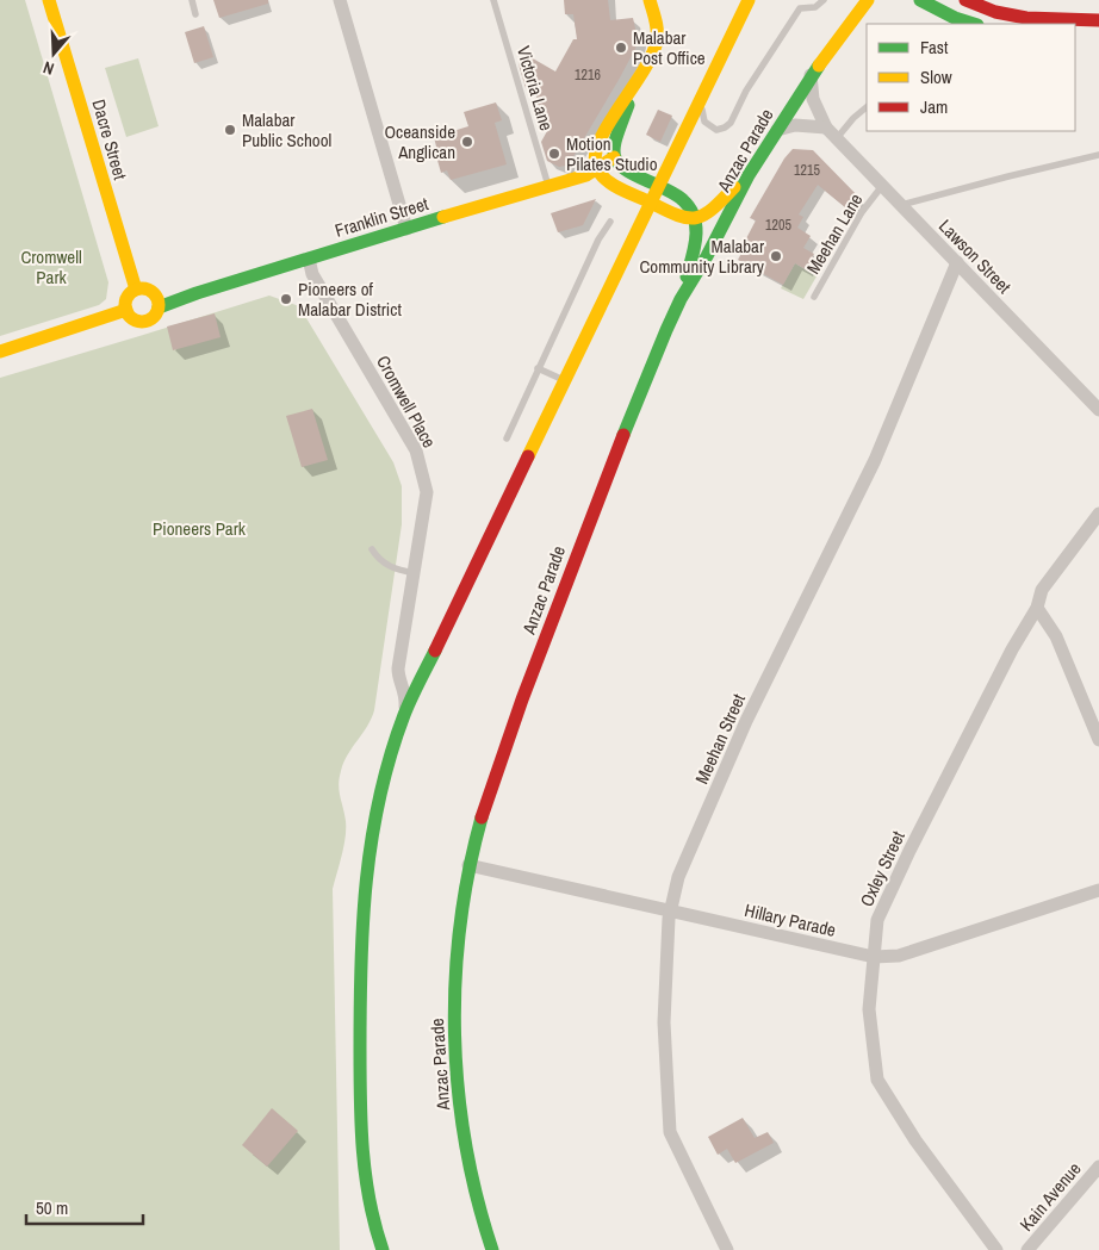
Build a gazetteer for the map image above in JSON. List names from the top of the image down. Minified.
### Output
{"streets":{"main road":["Dacre Street","Anzac Parade","Franklin Street"],"street":["Lawson Street","Cromwell Place","Meehan Street","Oxley Street","Hillary Parade","Kain Avenue"],"lane":["Victoria Lane","Meehan Lane"]},"crossings":[["Victoria Lane","Franklin Street"],["Dacre Street","Franklin Street"],["Anzac Parade","Lawson Street"],["Anzac Parade","Hillary Parade"],["Franklin Street","Cromwell Place"],["Meehan Lane","Lawson Street"],["Lawson Street","Meehan Street"],["Meehan Street","Hillary Parade"],["Oxley Street","Hillary Parade"]],"parks":["Cromwell Park","Pioneers Park"],"places":["Malabar Post Office","Malabar Public School","Oceanside Anglican","Motion Pilates Studio","Malabar Community Library","Pioneers of Malabar District"],"house_numbers":["1216","1215","1205"],"legend":["Fast","Slow","Jam"],"scale_bar":"50 m","north":"bottom"}
